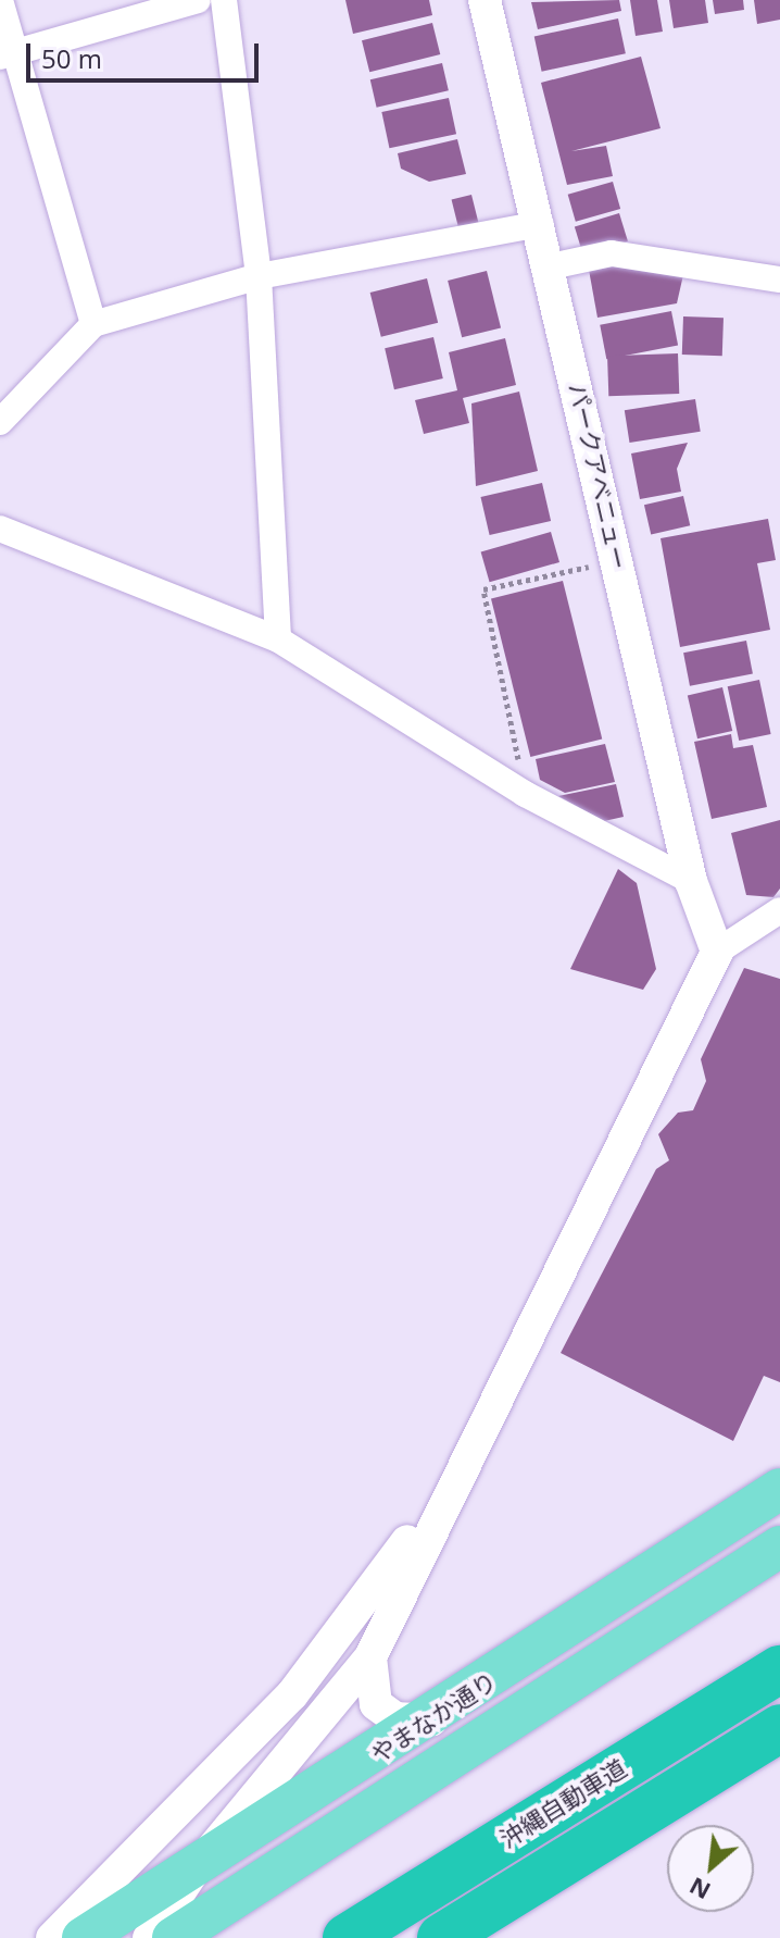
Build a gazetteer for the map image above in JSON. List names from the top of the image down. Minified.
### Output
{"streets":{"highway":["沖縄自動車道"],"main road":["やまなか通り"],"street":["パークアベニュー"]},"scale_bar":"50 m","north":"bottom left"}
